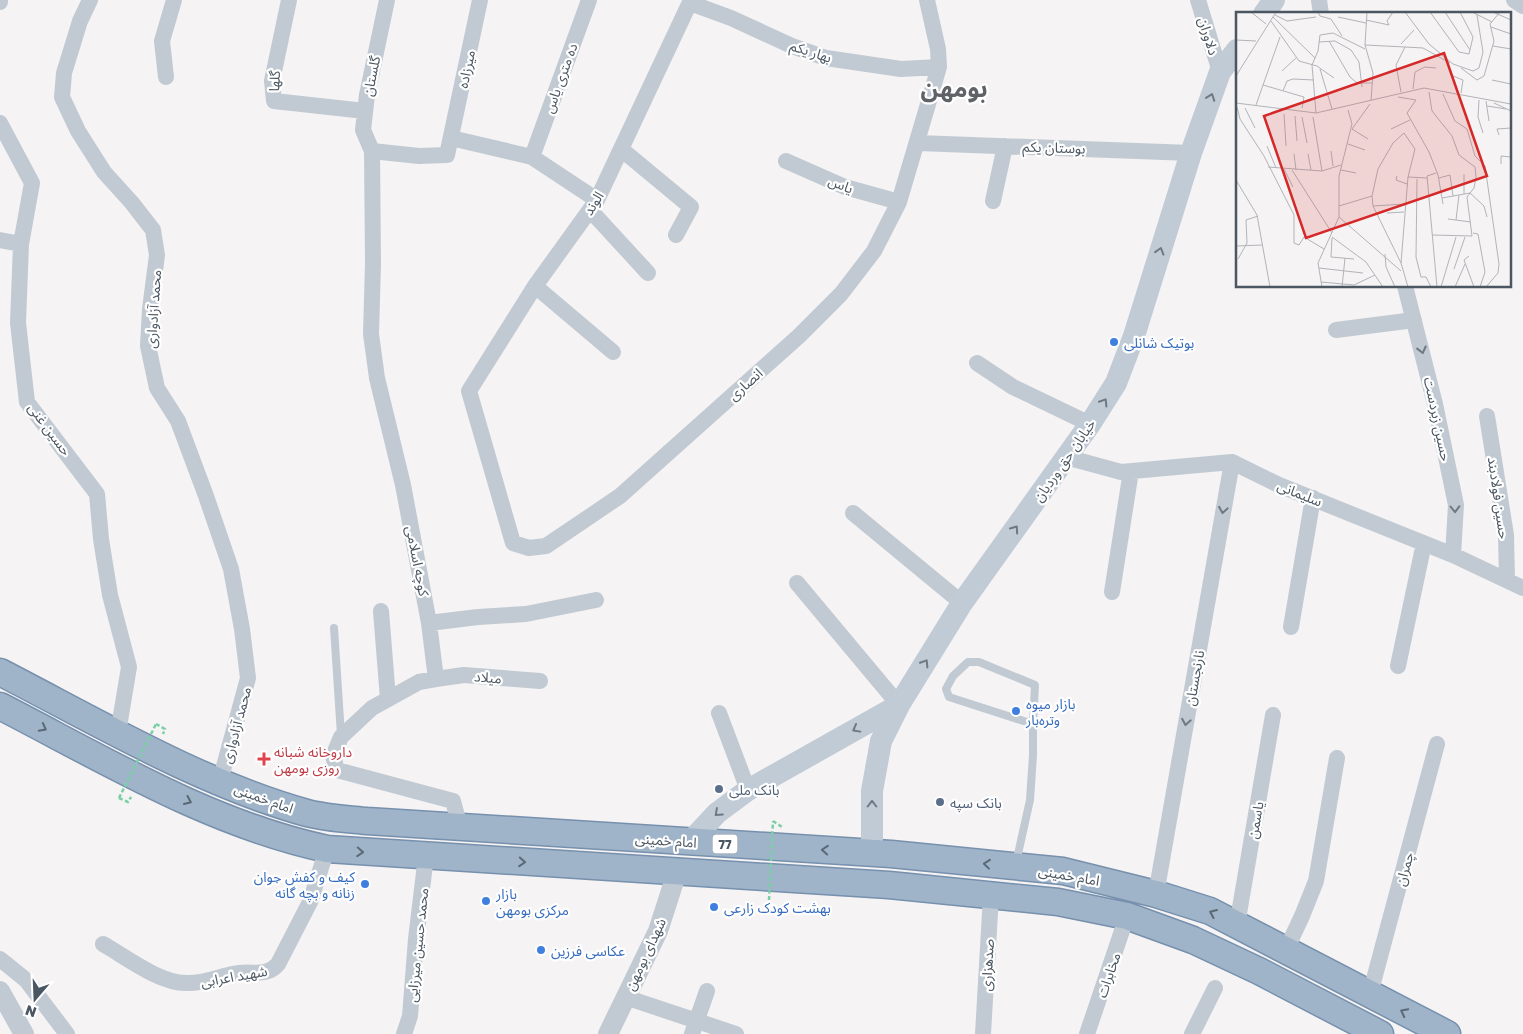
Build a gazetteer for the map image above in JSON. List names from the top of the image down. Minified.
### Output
{"streets":{"highway":["امام خمینی","77"],"main road":["خیابان حق وردیان"],"street":["دلاوران","بهار یکم","میرزاده","گلستان","ده متری یاس","گلها","بوستان یکم","یاس","الوند","محمد آزادواری","انصاری","حسین زبردست","حسین غنی","سلیمانی","حسین فولادبند","کوچه اسلامی","میلاد","نارنجستان","یاسمن","چمران","محمد حسین میرزایی","شهدای بومهن","صدهزاری","مخابرات","شهید اعرابی"]},"crossings":[["دلاوران","خیابان حق وردیان"],["بهار یکم","الوند"],["بهار یکم","انصاری"],["گلستان","گلها"],["گلستان","کوچه اسلامی"],["بوستان یکم","انصاری"],["بوستان یکم","خیابان حق وردیان"],["یاس","انصاری"],["الوند","انصاری"],["محمد آزادواری","امام خمینی"],["حسین زبردست","سلیمانی"],["حسین غنی","امام خمینی"],["خیابان حق وردیان","سلیمانی"],["خیابان حق وردیان","امام خمینی"],["سلیمانی","حسین فولادبند"],["سلیمانی","نارنجستان"],["کوچه اسلامی","میلاد"],["نارنجستان","امام خمینی"],["امام خمینی","یاسمن"],["امام خمینی","چمران"],["امام خمینی","محمد حسین میرزایی"],["امام خمینی","شهدای بومهن"],["امام خمینی","صدهزاری"],["امام خمینی","مخابرات"],["امام خمینی","شهید اعرابی"]],"one_way":["حسین زبردست","خیابان حق وردیان"],"districts":["بومهن"],"places":{"other":["بوتیک شانلی","بازار میوه وتره‌بار","بانک ملی","بانک سپه","کیف و کفش جوان زنانه و بچه گانه","بازار مرکزی بومهن","بهشت کودک زارعی","عکاسی فرزین"],"health":["داروخانه شبانه روزی بومهن"]},"north":"bottom"}
